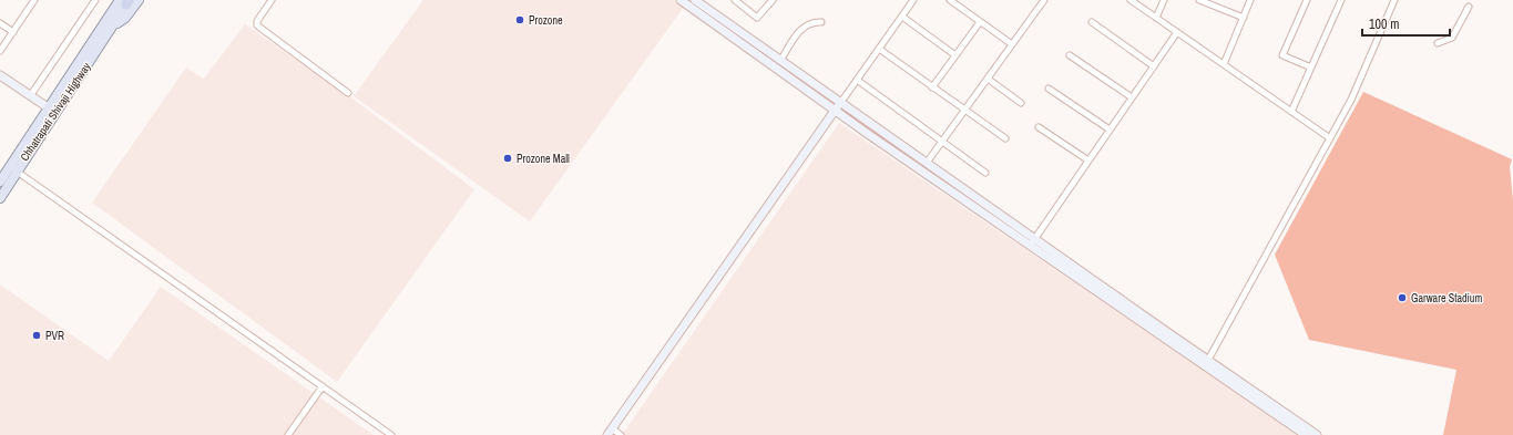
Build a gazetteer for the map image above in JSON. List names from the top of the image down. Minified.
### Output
{"streets":{"main road":["Chhatrapati Shivaji Highway"]},"places":["Prozone","Prozone Mall","Garware Stadium","PVR"],"scale_bar":"100 m"}
